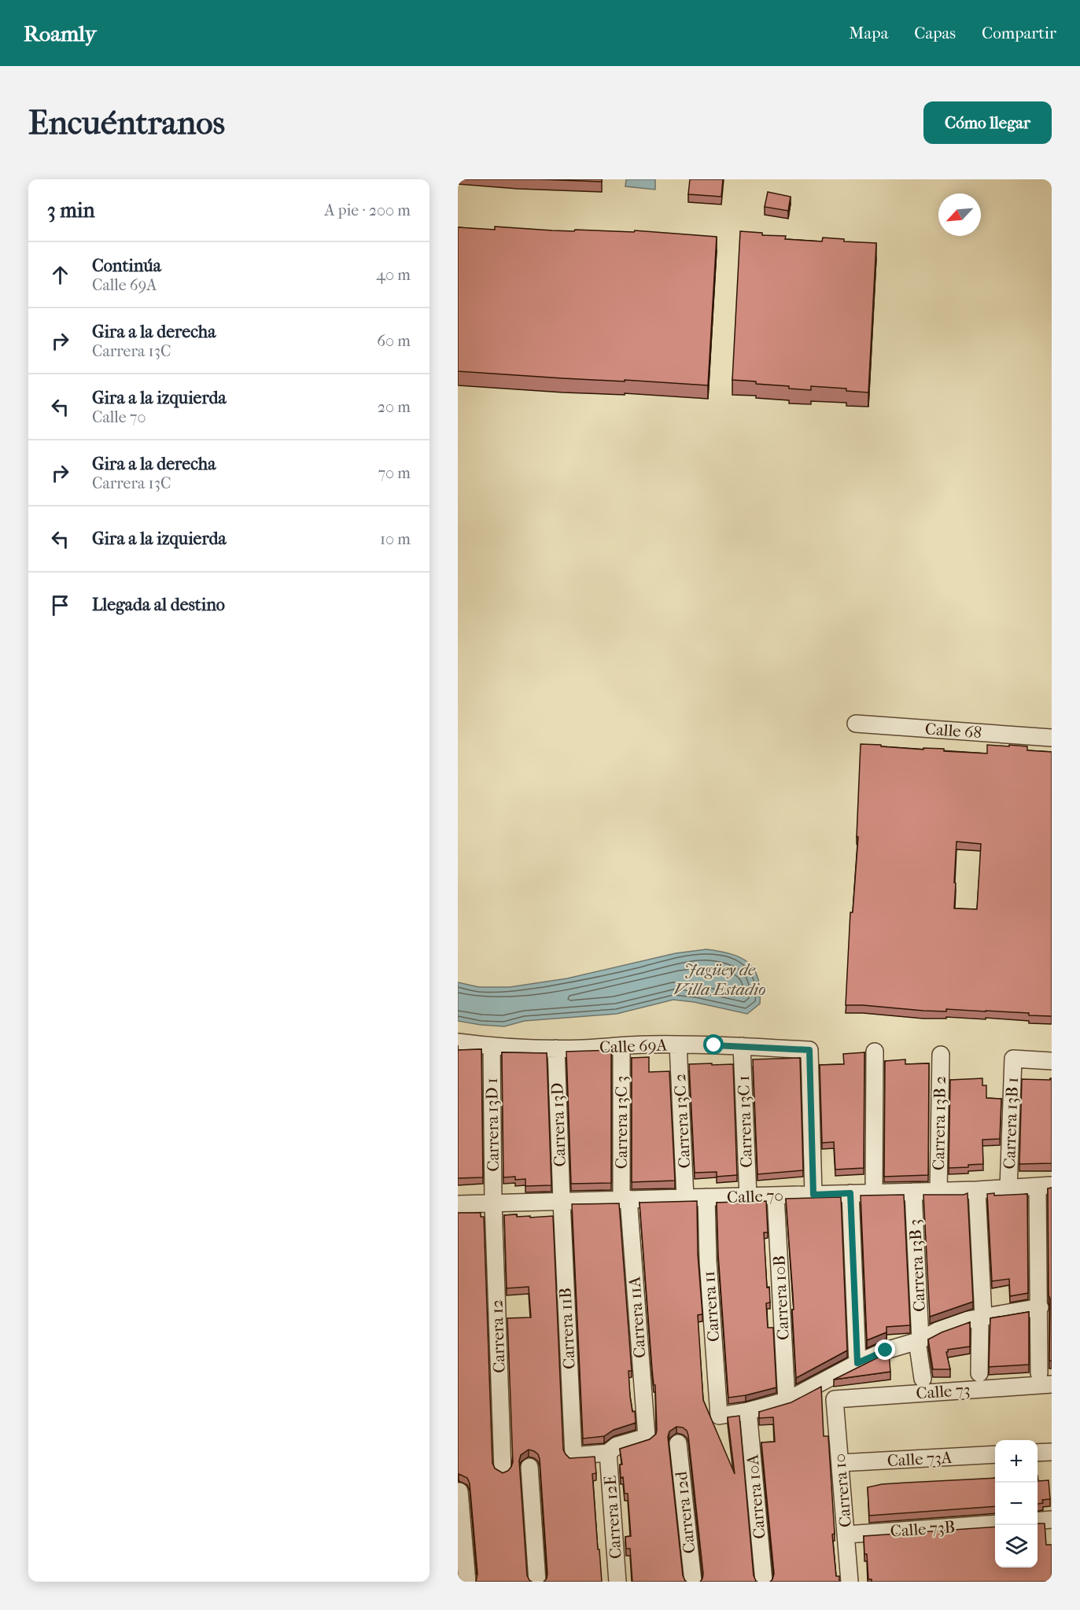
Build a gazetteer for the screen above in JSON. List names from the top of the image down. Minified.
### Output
{"streets":{"street":["Calle 68","Calle 69A","Carrera 13C 2","Carrera 13C 1","Carrera 13C 3","Carrera 13B 2","Carrera 13B 1","Carrera 13D 1","Carrera 13D","Calle 70","Carrera 13B 3","Carrera 10B","Carrera 11","Carrera 11A","Carrera 11B","Carrera 12","Calle 73","Calle 73A","Carrera 10","Carrera 10A","Carrera 12d","Carrera 12E","Calle 73B"]},"crossings":[["Calle 69A","Carrera 13C 2"],["Calle 69A","Carrera 13C 1"],["Calle 69A","Carrera 13C 3"],["Calle 69A","Carrera 13D 1"],["Calle 69A","Carrera 13D"],["Calle 69A","Calle 70"],["Carrera 13C 2","Calle 70"],["Carrera 13C 1","Calle 70"],["Carrera 13C 3","Calle 70"],["Carrera 13C 3","Carrera 11A"],["Carrera 13B 2","Calle 70"],["Carrera 13B 1","Calle 70"],["Carrera 13B 1","Calle 73"],["Carrera 13D 1","Calle 70"],["Carrera 13D 1","Carrera 12"],["Carrera 13D","Calle 70"],["Carrera 13D","Carrera 11B"],["Calle 70","Carrera 13B 3"],["Calle 70","Carrera 10B"],["Calle 70","Carrera 11"],["Calle 70","Carrera 11A"],["Calle 70","Carrera 11B"],["Calle 70","Carrera 12"],["Carrera 11","Carrera 10A"],["Carrera 11A","Carrera 11B"],["Carrera 11A","Carrera 12E"],["Carrera 11B","Carrera 12E"],["Calle 73","Carrera 10"],["Calle 73A","Carrera 10"],["Carrera 10","Calle 73B"]],"water":["Jagüey de Villa Estadio"],"north":"bottom left","page":{"header":"Roamly","nav":["Mapa","Capas","Compartir"],"buttons":"Cómo llegar","title":"Encuéntranos","heading":["3 min","A pie · 200 m"],"list":[["Continúa","Calle 69A","40 m"],["Gira a la derecha","Carrera 13C","60 m"],["Gira a la izquierda","Calle 70","20 m"],["Gira a la derecha","Carrera 13C","70 m"],["Gira a la izquierda","10 m"],"Llegada al destino"],"map_buttons":["+","−"]}}
